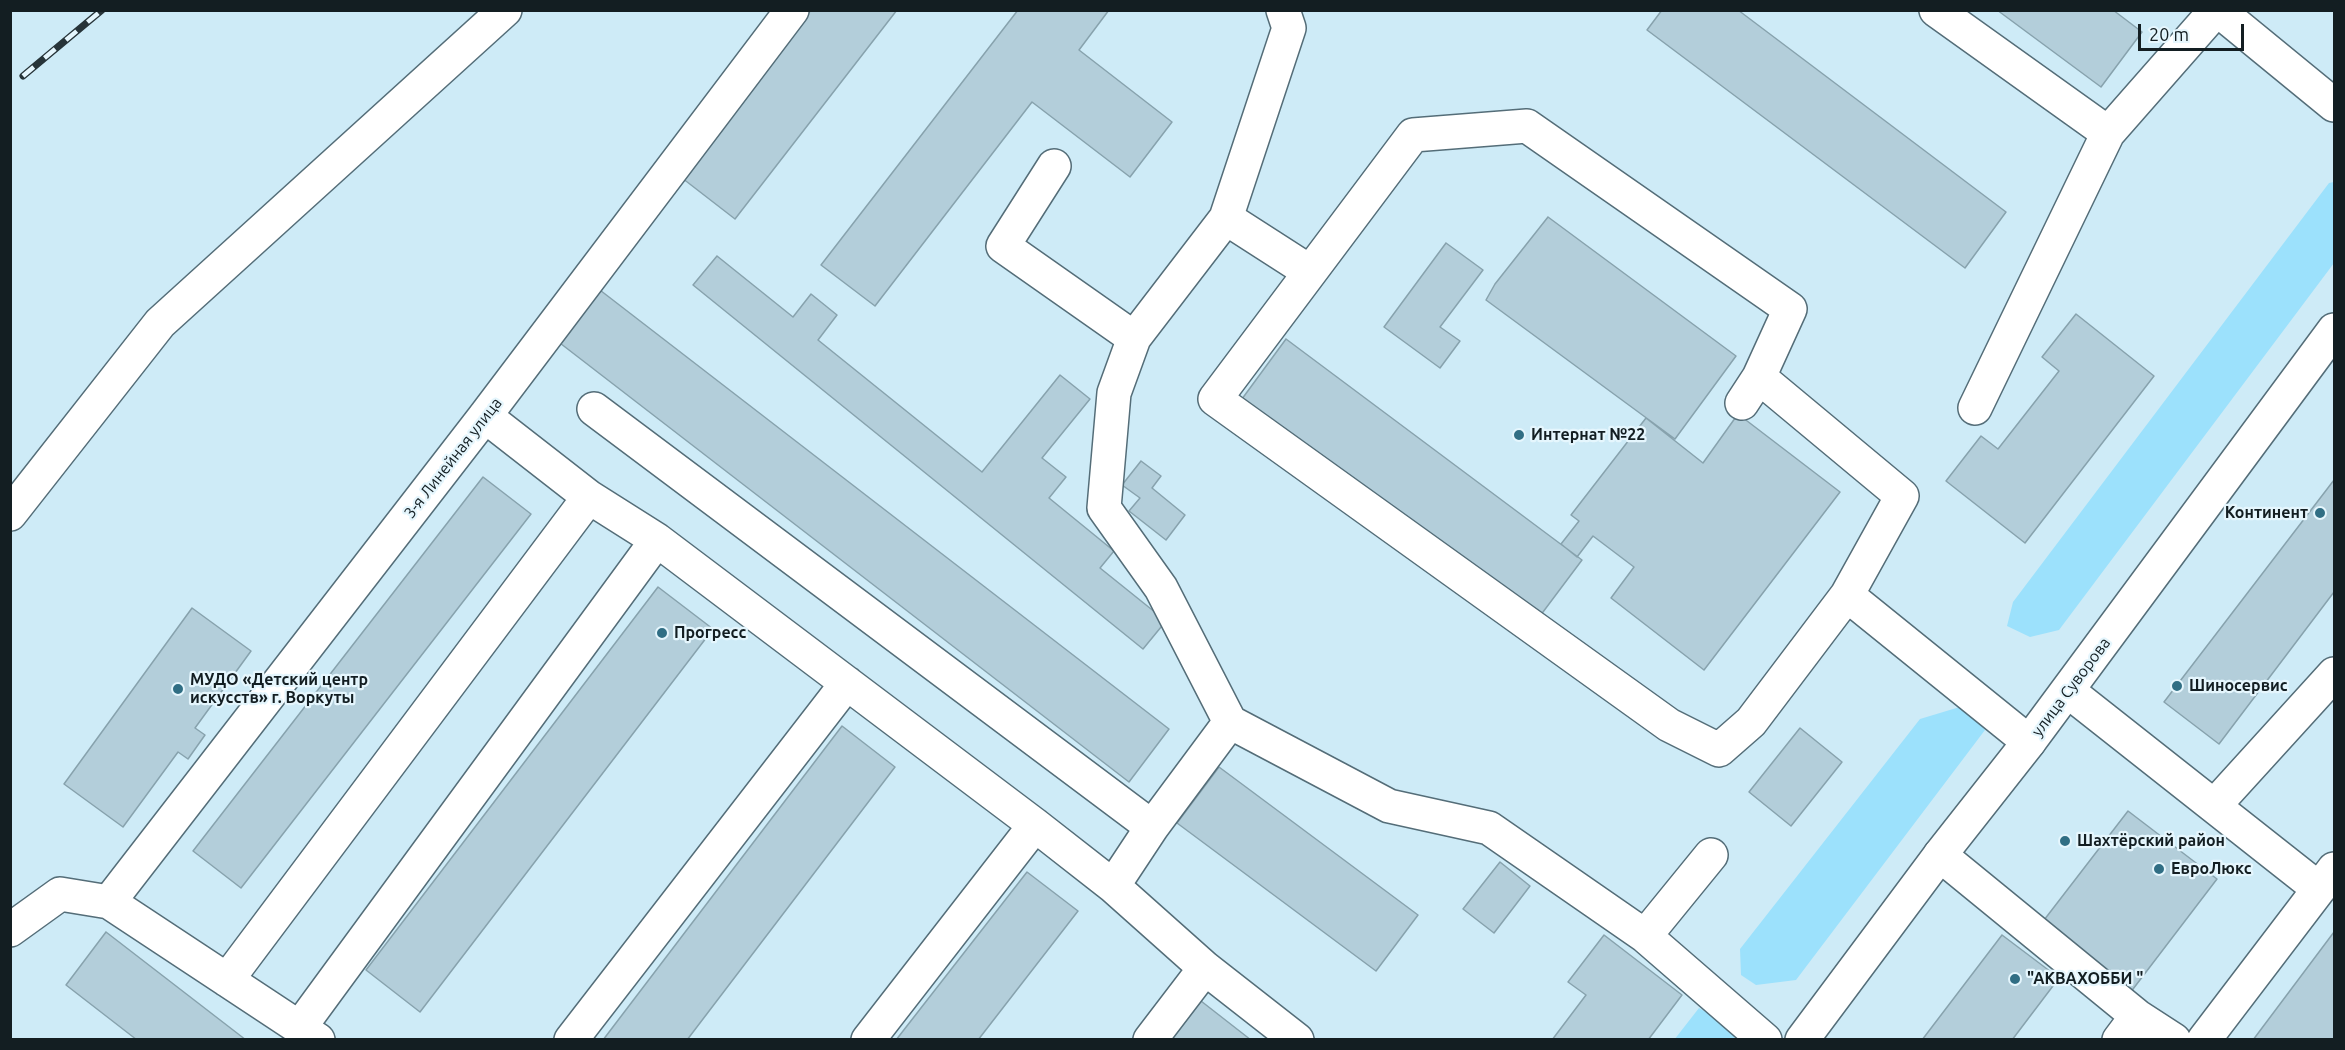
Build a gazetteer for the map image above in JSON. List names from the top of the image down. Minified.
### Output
{"streets":{"main road":["3-я Линейная улица","улица Суворова"]},"places":["Интернат №22","Континент","Прогресс","Шиносервис","МУДО «Детский центр искусств» г. Воркуты","Шахтёрский район","ЕвроЛюкс","\"АКВАХОББИ \""],"scale_bar":"20 m"}
